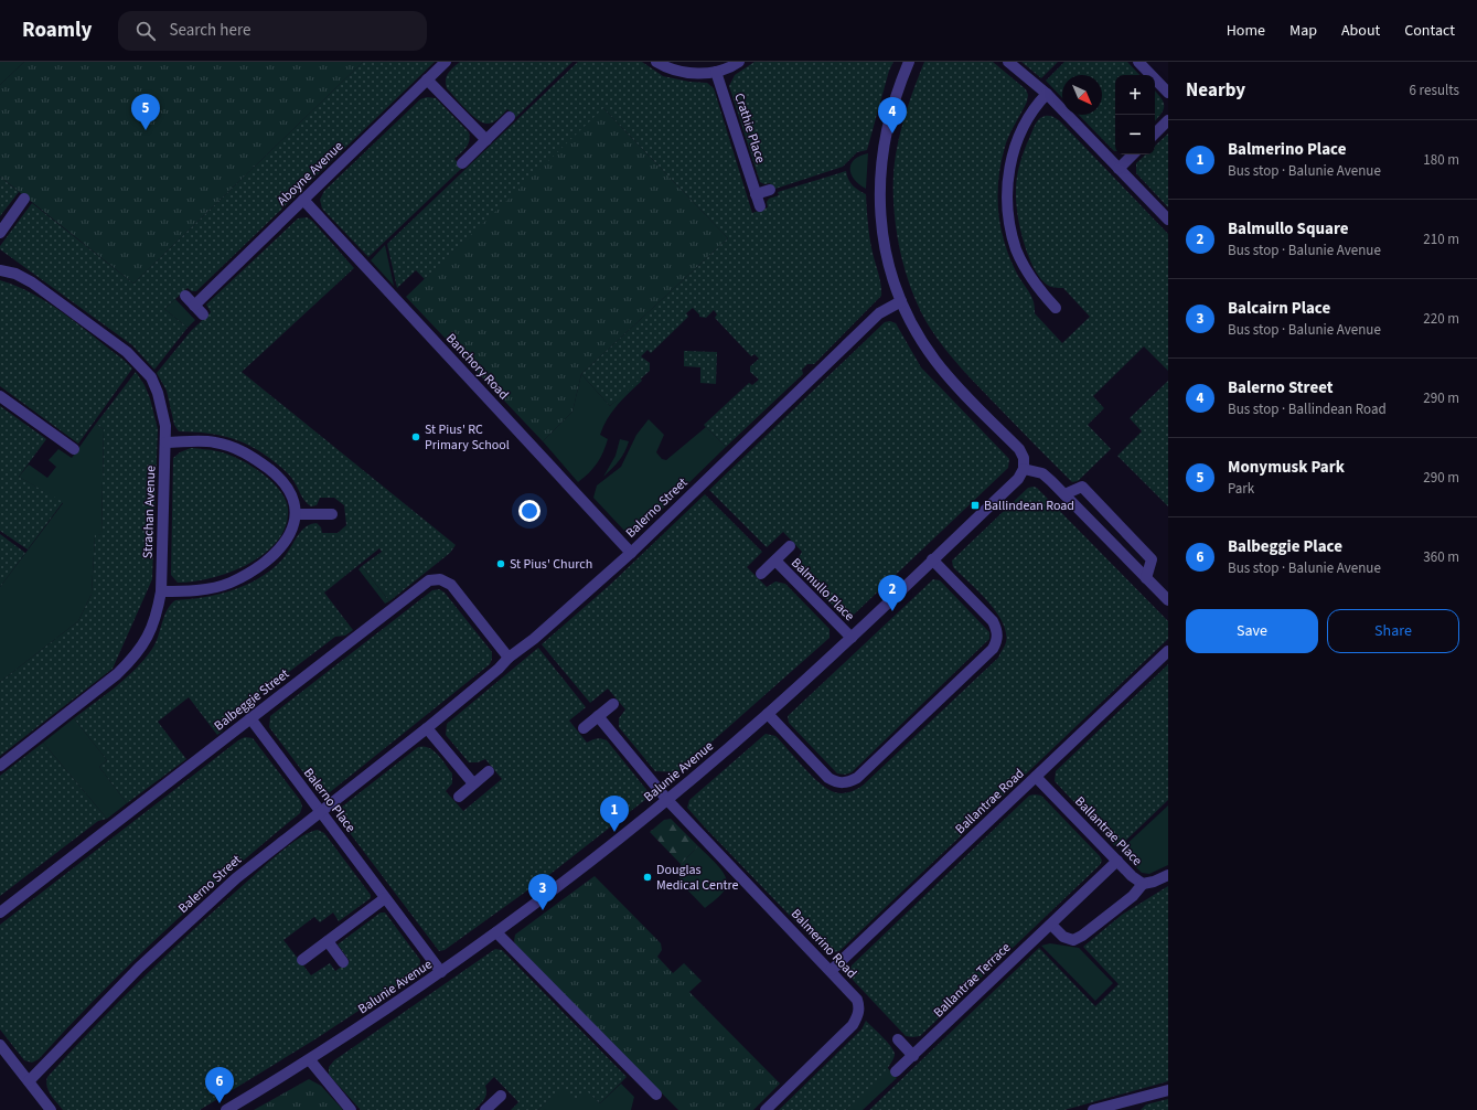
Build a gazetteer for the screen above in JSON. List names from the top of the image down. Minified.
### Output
{"streets":{"street":["Crathie Place","Aboyne Avenue","Banchory Road","Balerno Street","Strachan Avenue","Balmullo Place","Balbeggie Street","Balunie Avenue","Balerno Place","Ballantrae Road","Ballantrae Place","Balmerino Road","Ballantrae Terrace"]},"crossings":[["Aboyne Avenue","Banchory Road"],["Banchory Road","Balerno Street"],["Balerno Street","Balbeggie Street"],["Balerno Street","Balerno Place"],["Balmullo Place","Balunie Avenue"],["Balbeggie Street","Balerno Place"],["Balunie Avenue","Balerno Place"],["Balunie Avenue","Balmerino Road"],["Ballantrae Road","Ballantrae Place"],["Ballantrae Road","Balmerino Road"],["Ballantrae Place","Ballantrae Terrace"]],"places":{"other":["St Pius' RC Primary School","St Pius' Church","Douglas Medical Centre"],"transit":["Ballindean Road"]},"north":"bottom right","page":{"header":"Roamly","search":"Search here","nav":["Home","Map","About","Contact"],"heading":["Nearby","6 results"],"map_buttons":["+","−"],"pins":["5","4","2","1","3","6"],"list":[{"mark":"1","name":"Balmerino Place","note":"Bus stop · Balunie Avenue","value":"180 m"},{"mark":"2","name":"Balmullo Square","note":"Bus stop · Balunie Avenue","value":"210 m"},{"mark":"3","name":"Balcairn Place","note":"Bus stop · Balunie Avenue","value":"220 m"},{"mark":"4","name":"Balerno Street","note":"Bus stop · Ballindean Road","value":"290 m"},{"mark":"5","name":"Monymusk Park","note":"Park","value":"290 m"},{"mark":"6","name":"Balbeggie Place","note":"Bus stop · Balunie Avenue","value":"360 m"}],"buttons":["Save","Share"]}}
